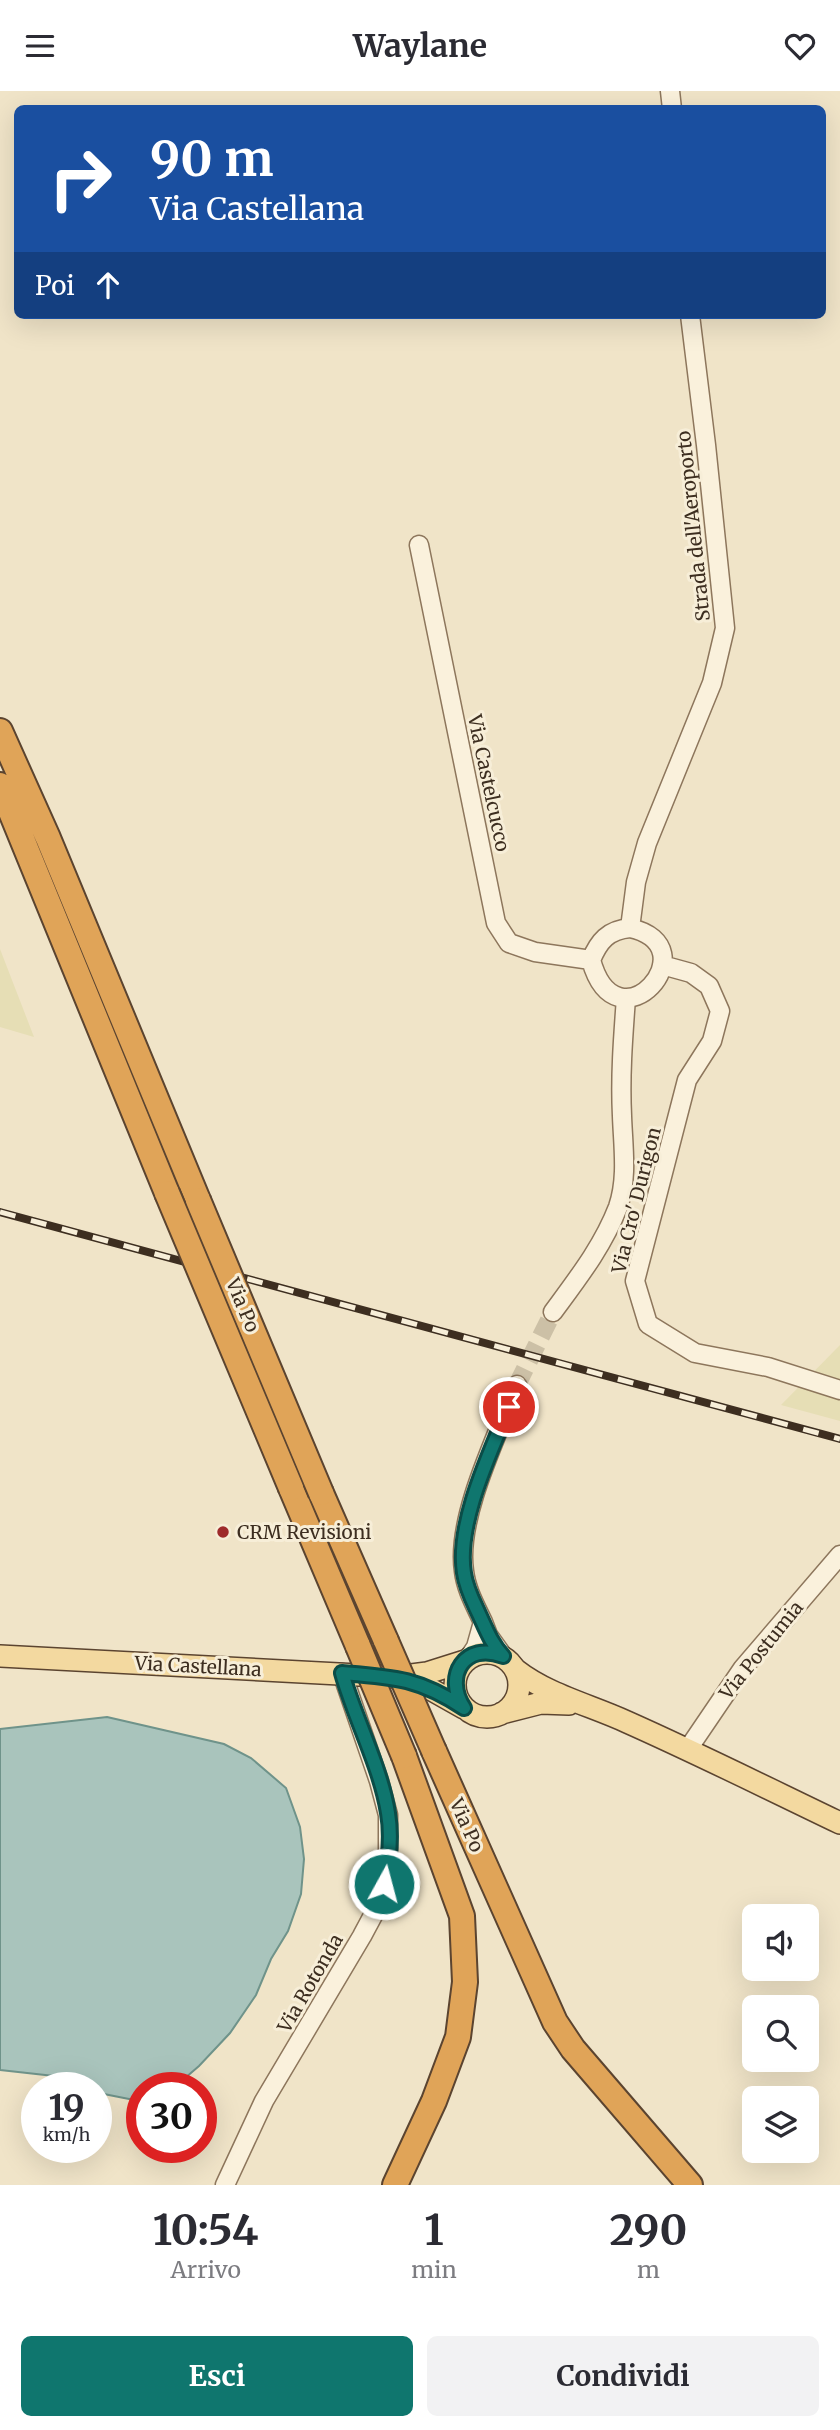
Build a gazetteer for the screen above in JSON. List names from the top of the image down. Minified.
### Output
{"streets":{"highway":["Via Po"],"main road":["Via Castellana"],"street":["Strada dell'Aeroporto","Via Castelcucco","Via Cro' Durigon","Via Postumia","Via Rotonda"]},"crossings":[["Strada dell'Aeroporto","Via Castelcucco"],["Strada dell'Aeroporto","Via Cro' Durigon"],["Via Castelcucco","Via Cro' Durigon"],["Via Castellana","Via Rotonda"]],"places":["CRM Revisioni"],"page":{"header":"Waylane","turn":["90 m","Via Castellana"],"then":"Poi","speed":"19 km/h","limit":"30","eta":["10:54","Arrivo","1","min","290","m"],"buttons":["Esci","Condividi"]}}
